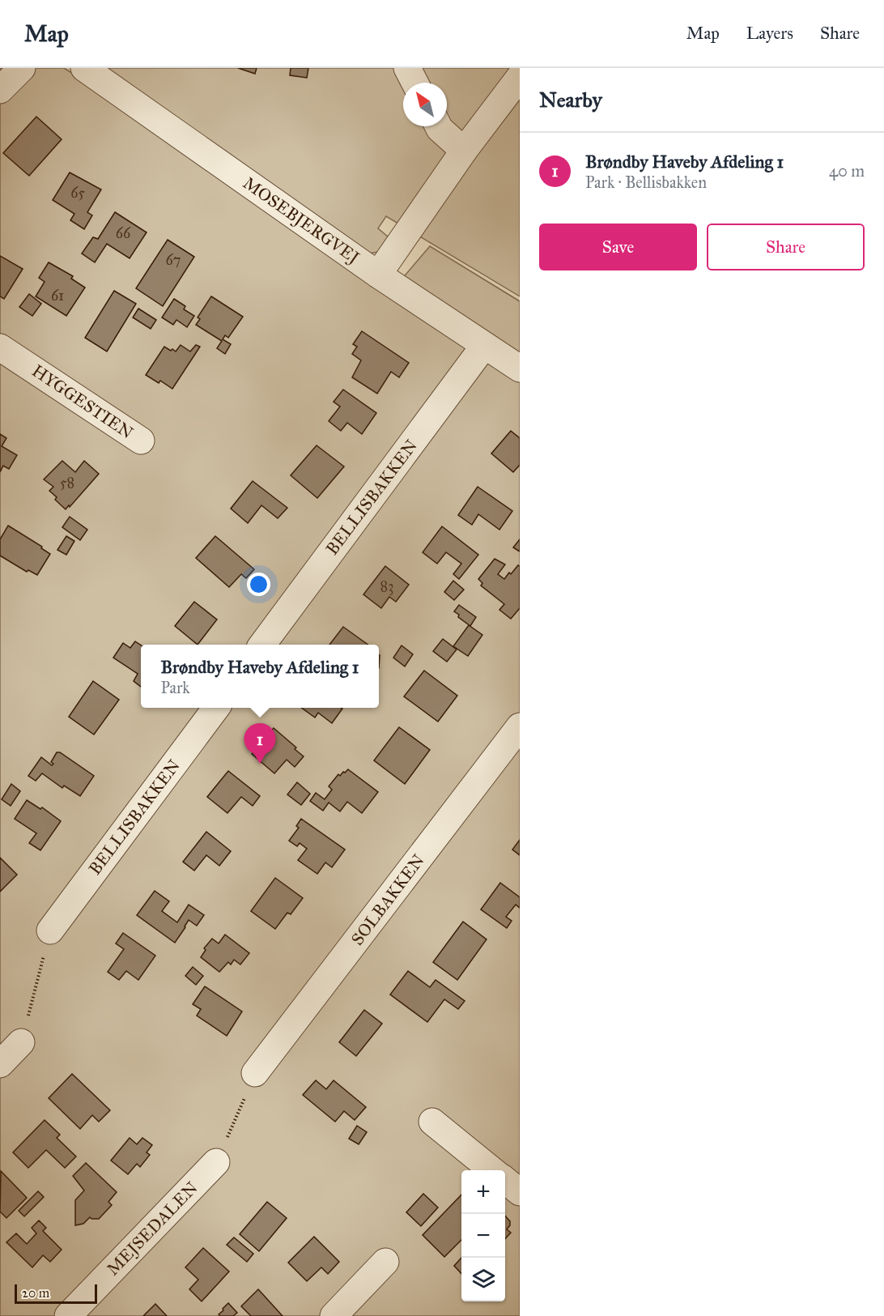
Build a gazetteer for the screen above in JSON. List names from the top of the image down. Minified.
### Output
{"streets":{"street":["MOSEBJERGVEJ","HYGGESTIEN","BELLISBAKKEN","SOLBAKKEN","MEJSEDALEN"]},"crossings":[["MOSEBJERGVEJ","BELLISBAKKEN"]],"house_numbers":["65","66","67","61","58","83"],"scale_bar":"20 m","north":"top left","page":{"header":"Map","nav":["Map","Layers","Share"],"heading":"Nearby","list":[{"mark":"1","name":"Brøndby Haveby Afdeling 1","note":"Park · Bellisbakken","value":"40 m"}],"buttons":["Save","Share"],"popup":["Brøndby Haveby Afdeling 1","Park"],"pins":"1","map_buttons":["+","−"],"scale":"20 m"}}
